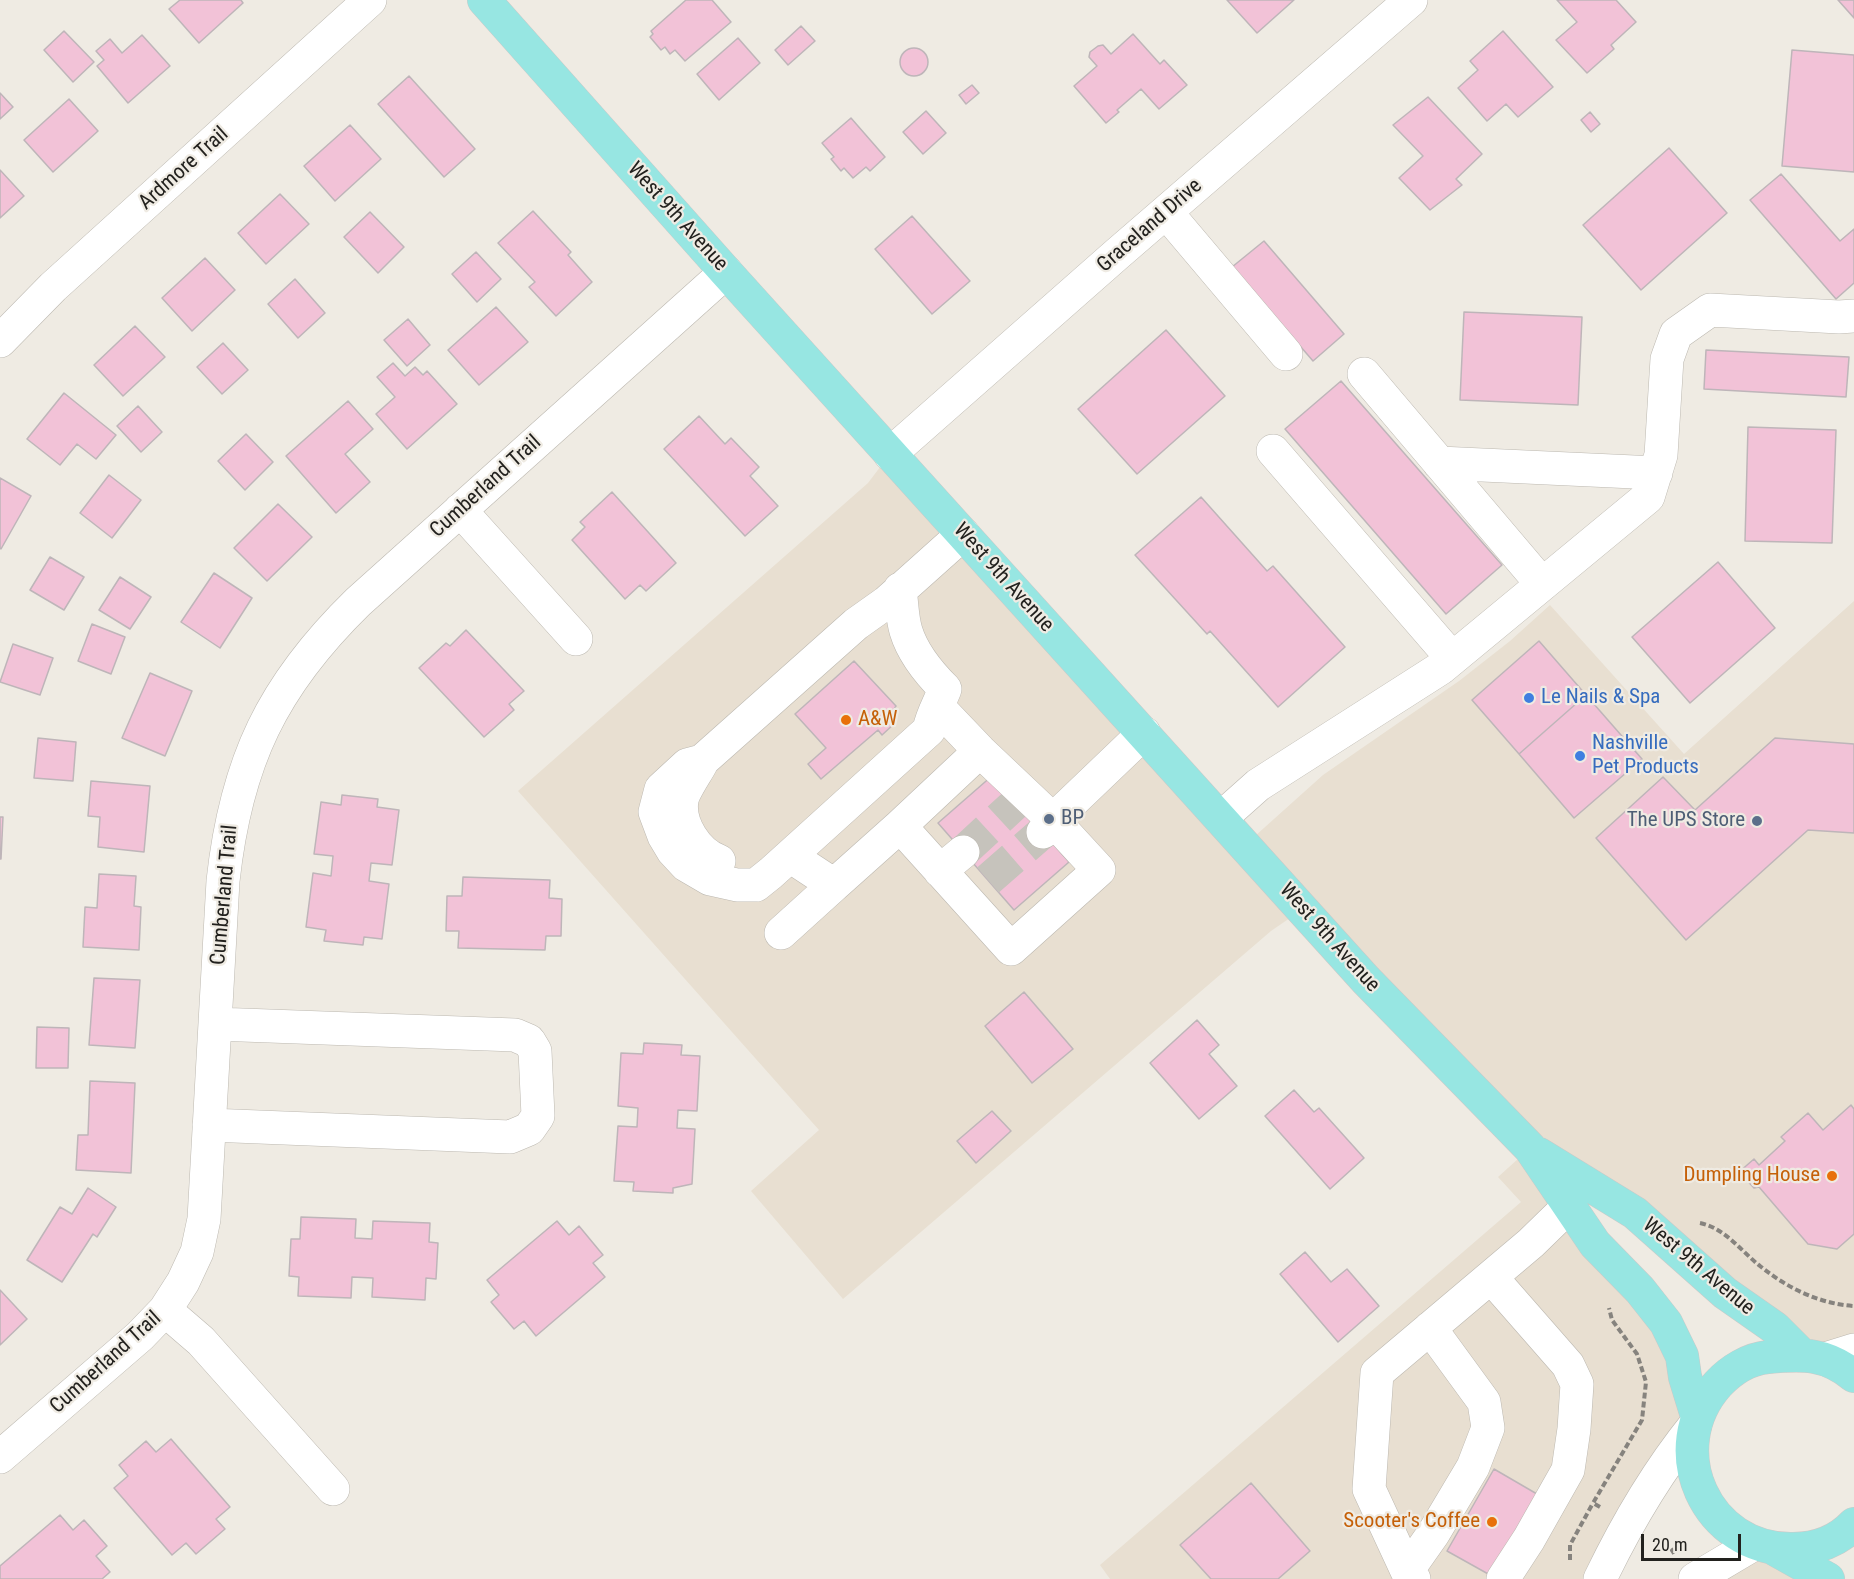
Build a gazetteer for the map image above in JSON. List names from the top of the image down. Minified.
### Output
{"streets":{"main road":["West 9th Avenue"],"street":["Ardmore Trail","Graceland Drive","Cumberland Trail"]},"crossings":[["West 9th Avenue","Graceland Drive"],["West 9th Avenue","Cumberland Trail"]],"places":["Le Nails & Spa","A&W","Nashville Pet Products","BP","The UPS Store","Dumpling House","Scooter's Coffee"],"scale_bar":"20 m"}
